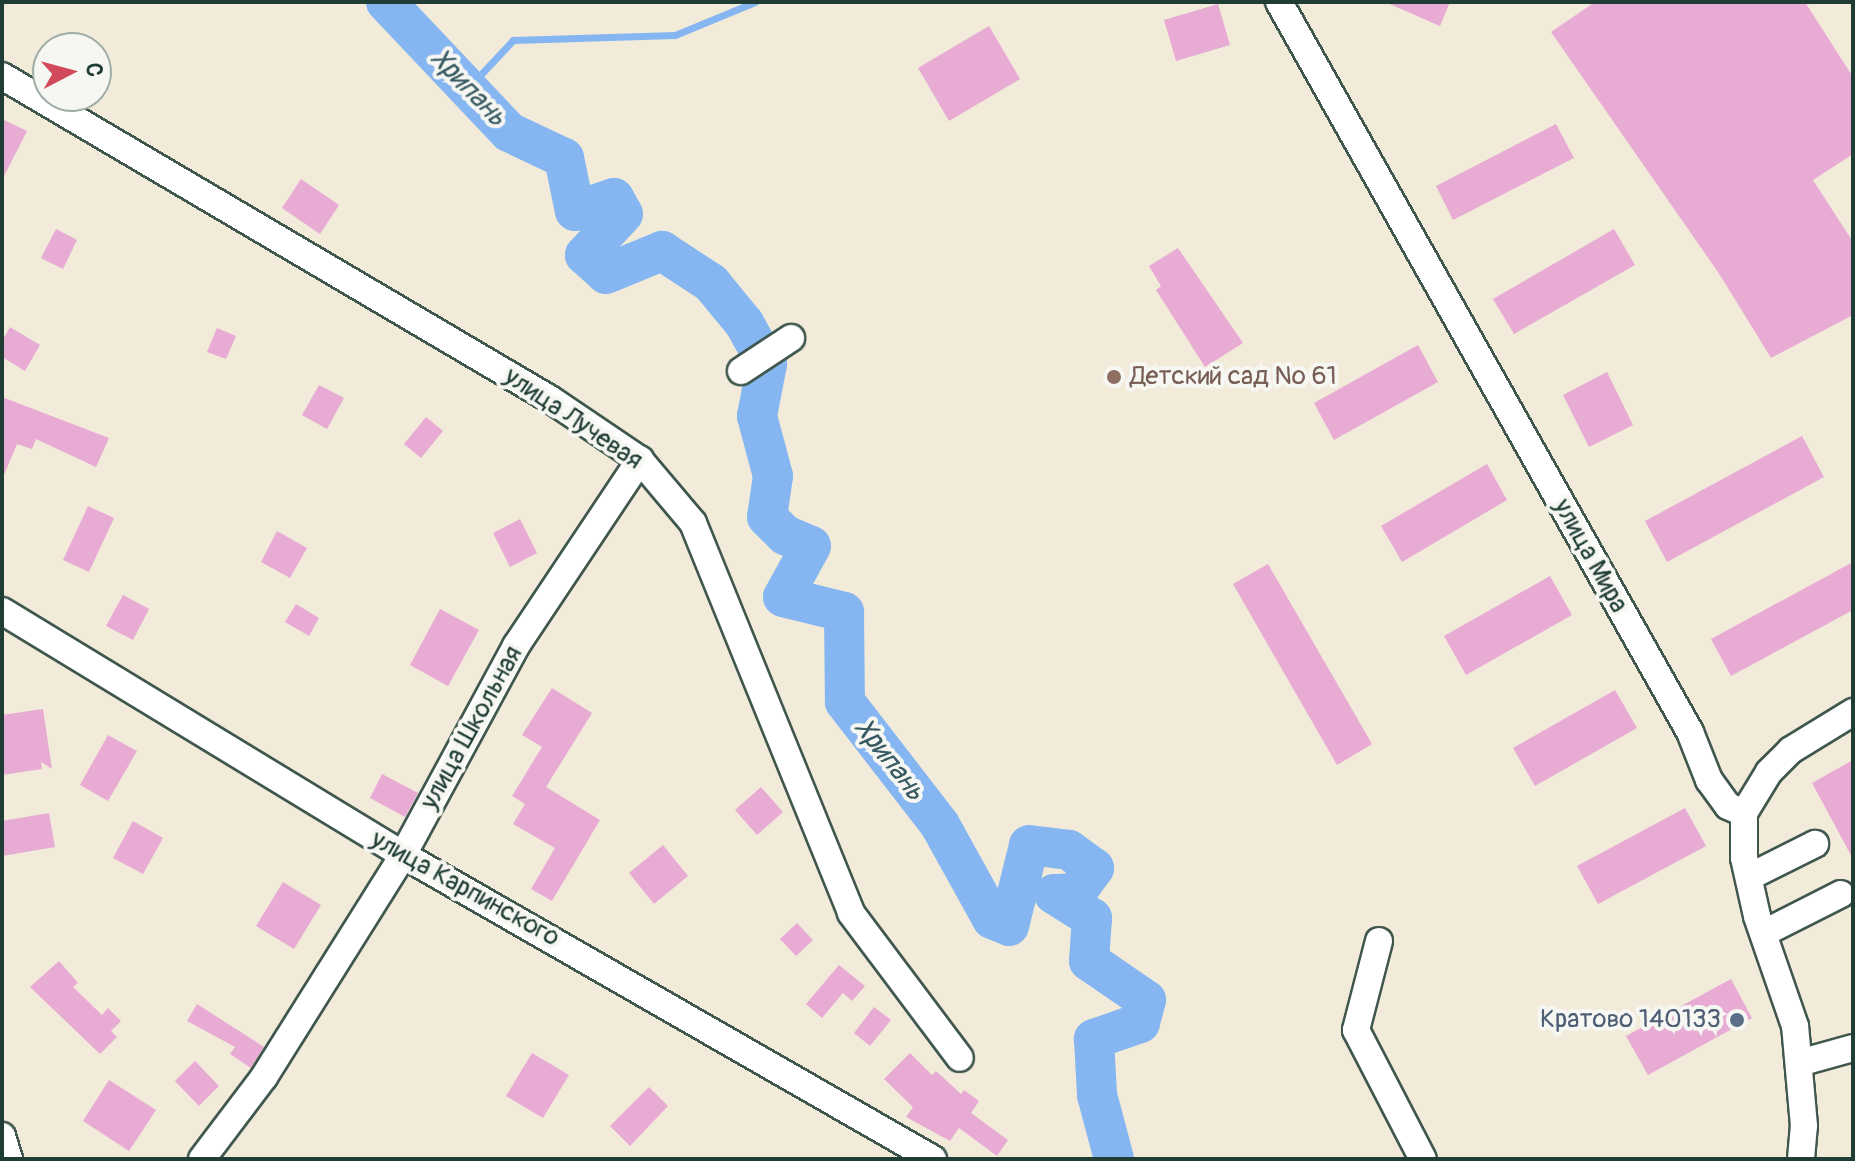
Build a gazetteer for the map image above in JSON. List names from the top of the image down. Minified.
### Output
{"streets":{"street":["улица Лучевая","улица Мира","улица Школьная","улица Карпинского"]},"crossings":[["улица Лучевая","улица Школьная"],["улица Школьная","улица Карпинского"]],"water":["Хрипань"],"places":["Детский сад № 61","Кратово 140133"],"north":"right"}
